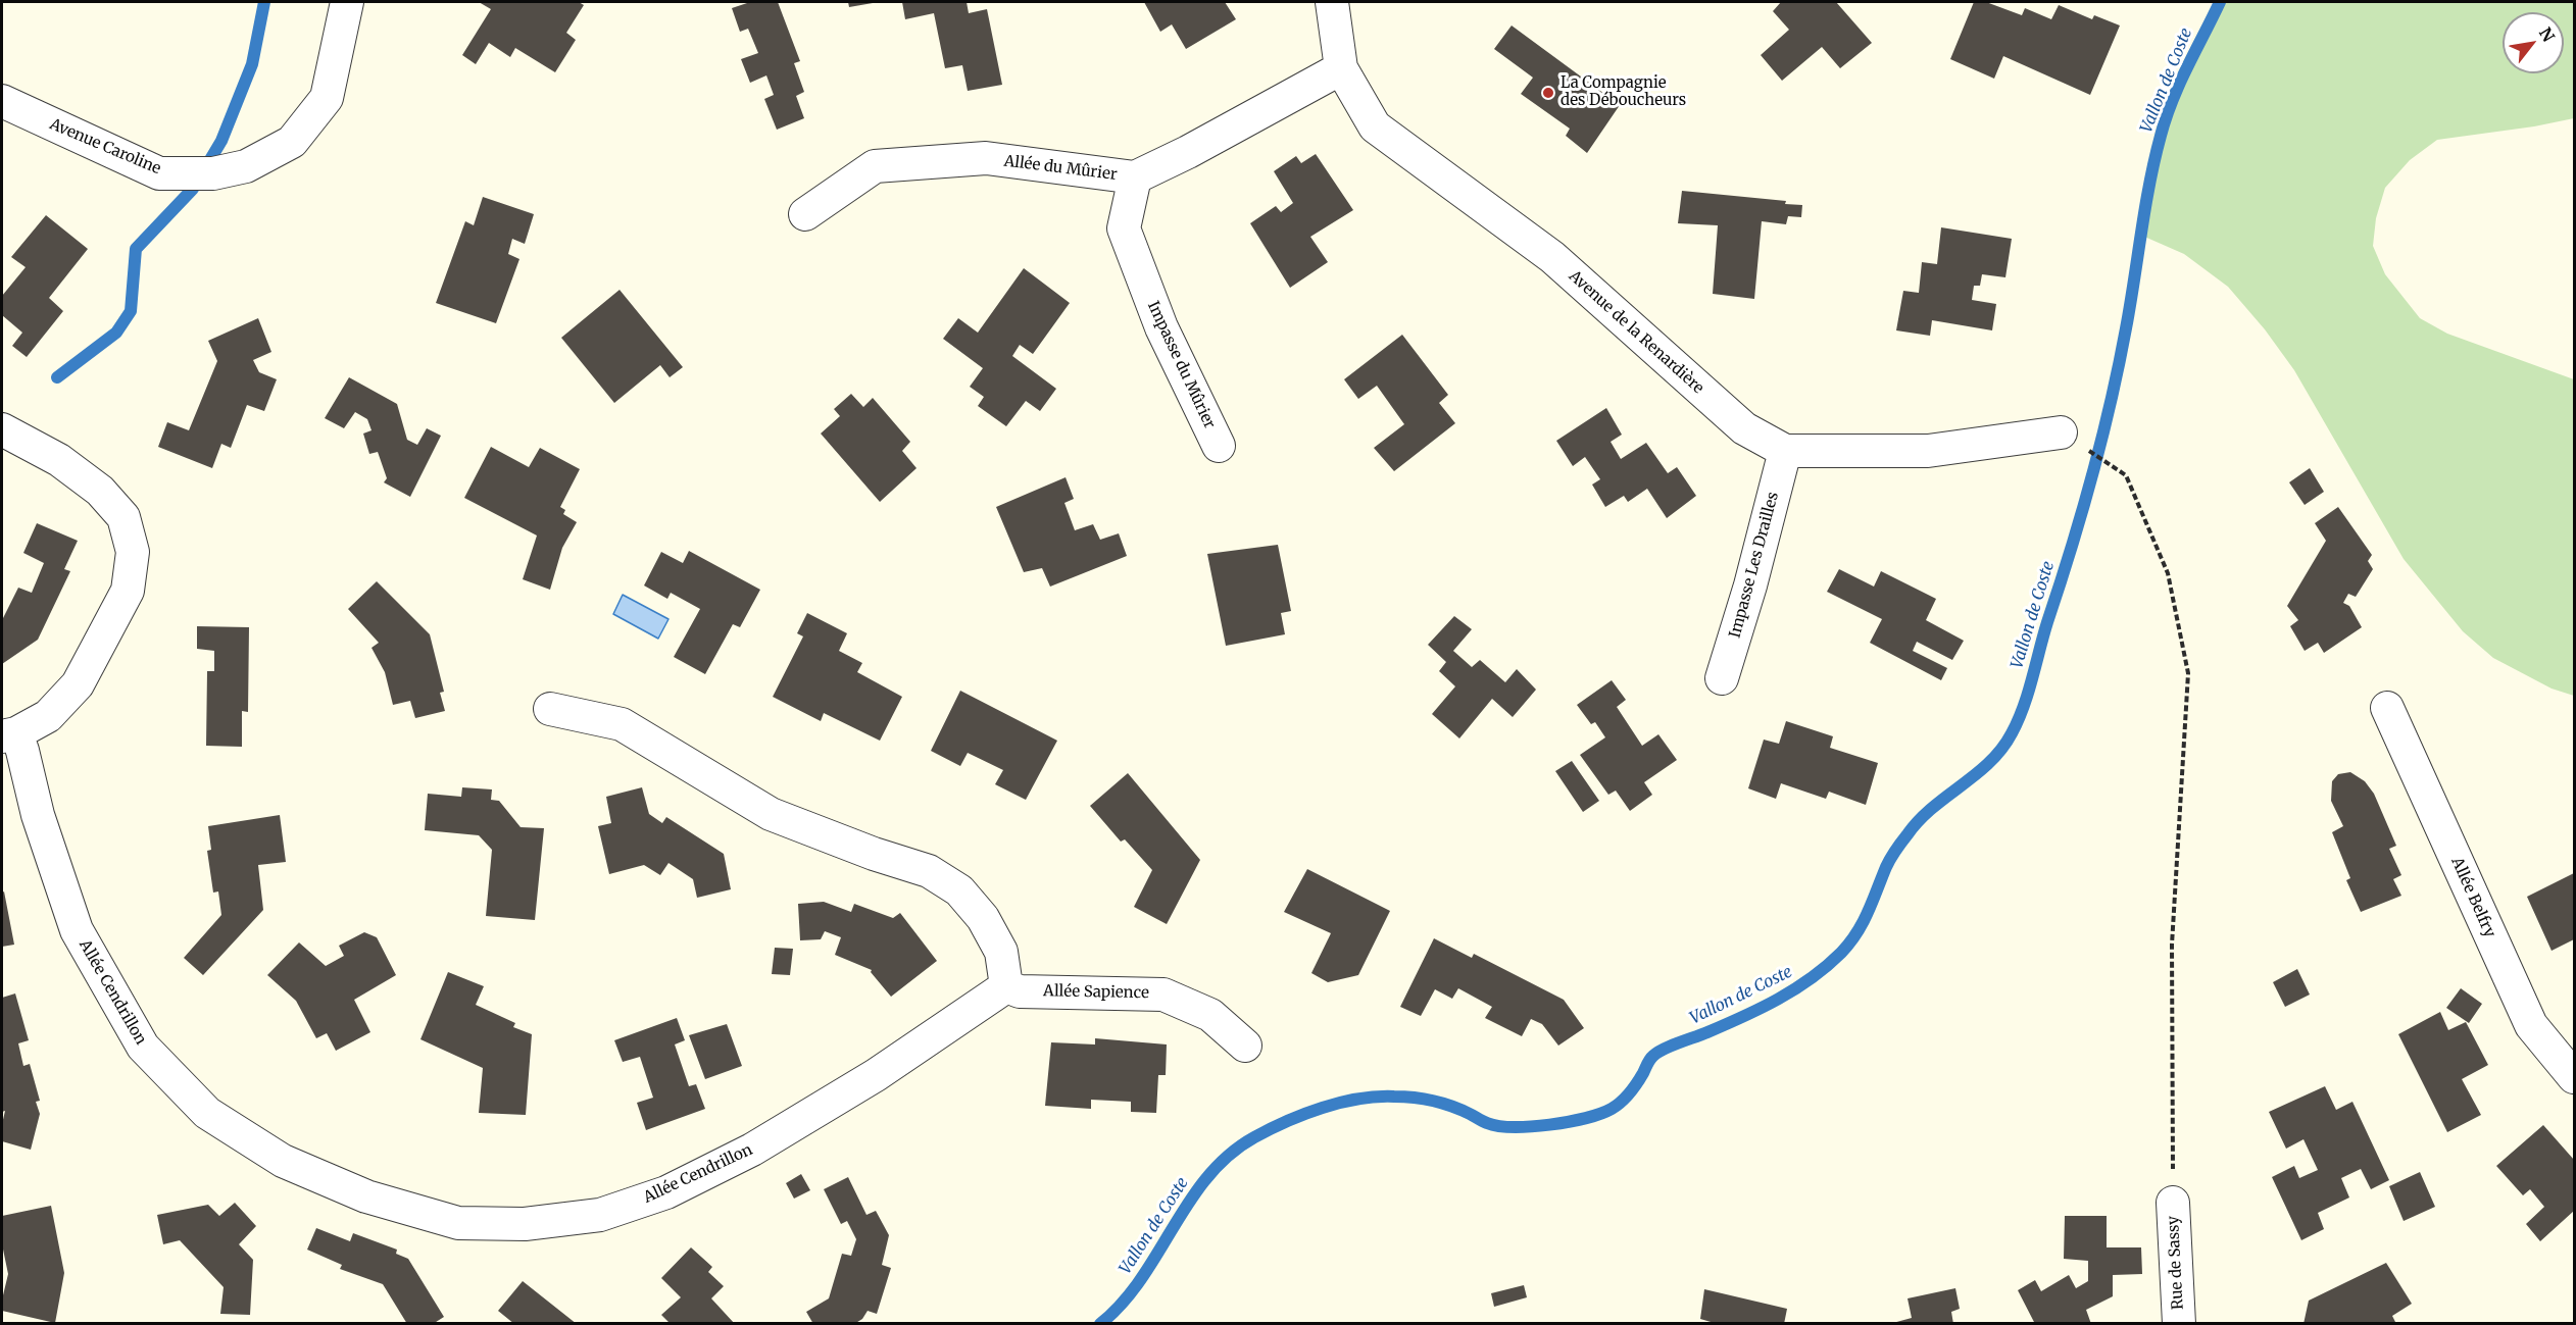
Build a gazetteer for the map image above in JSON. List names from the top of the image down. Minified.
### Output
{"streets":{"street":["Avenue Caroline","Allée du Mûrier","Avenue de la Renardière","Impasse du Mûrier","Impasse Les Drailles","Allée Belfry","Allée Cendrillon","Allée Sapience","Rue de Sassy"]},"crossings":[["Allée du Mûrier","Avenue de la Renardière"],["Allée du Mûrier","Impasse du Mûrier"],["Avenue de la Renardière","Impasse Les Drailles"],["Allée Cendrillon","Allée Sapience"]],"water":["Vallon de Coste"],"places":["La Compagnie des Déboucheurs"],"north":"top right"}
